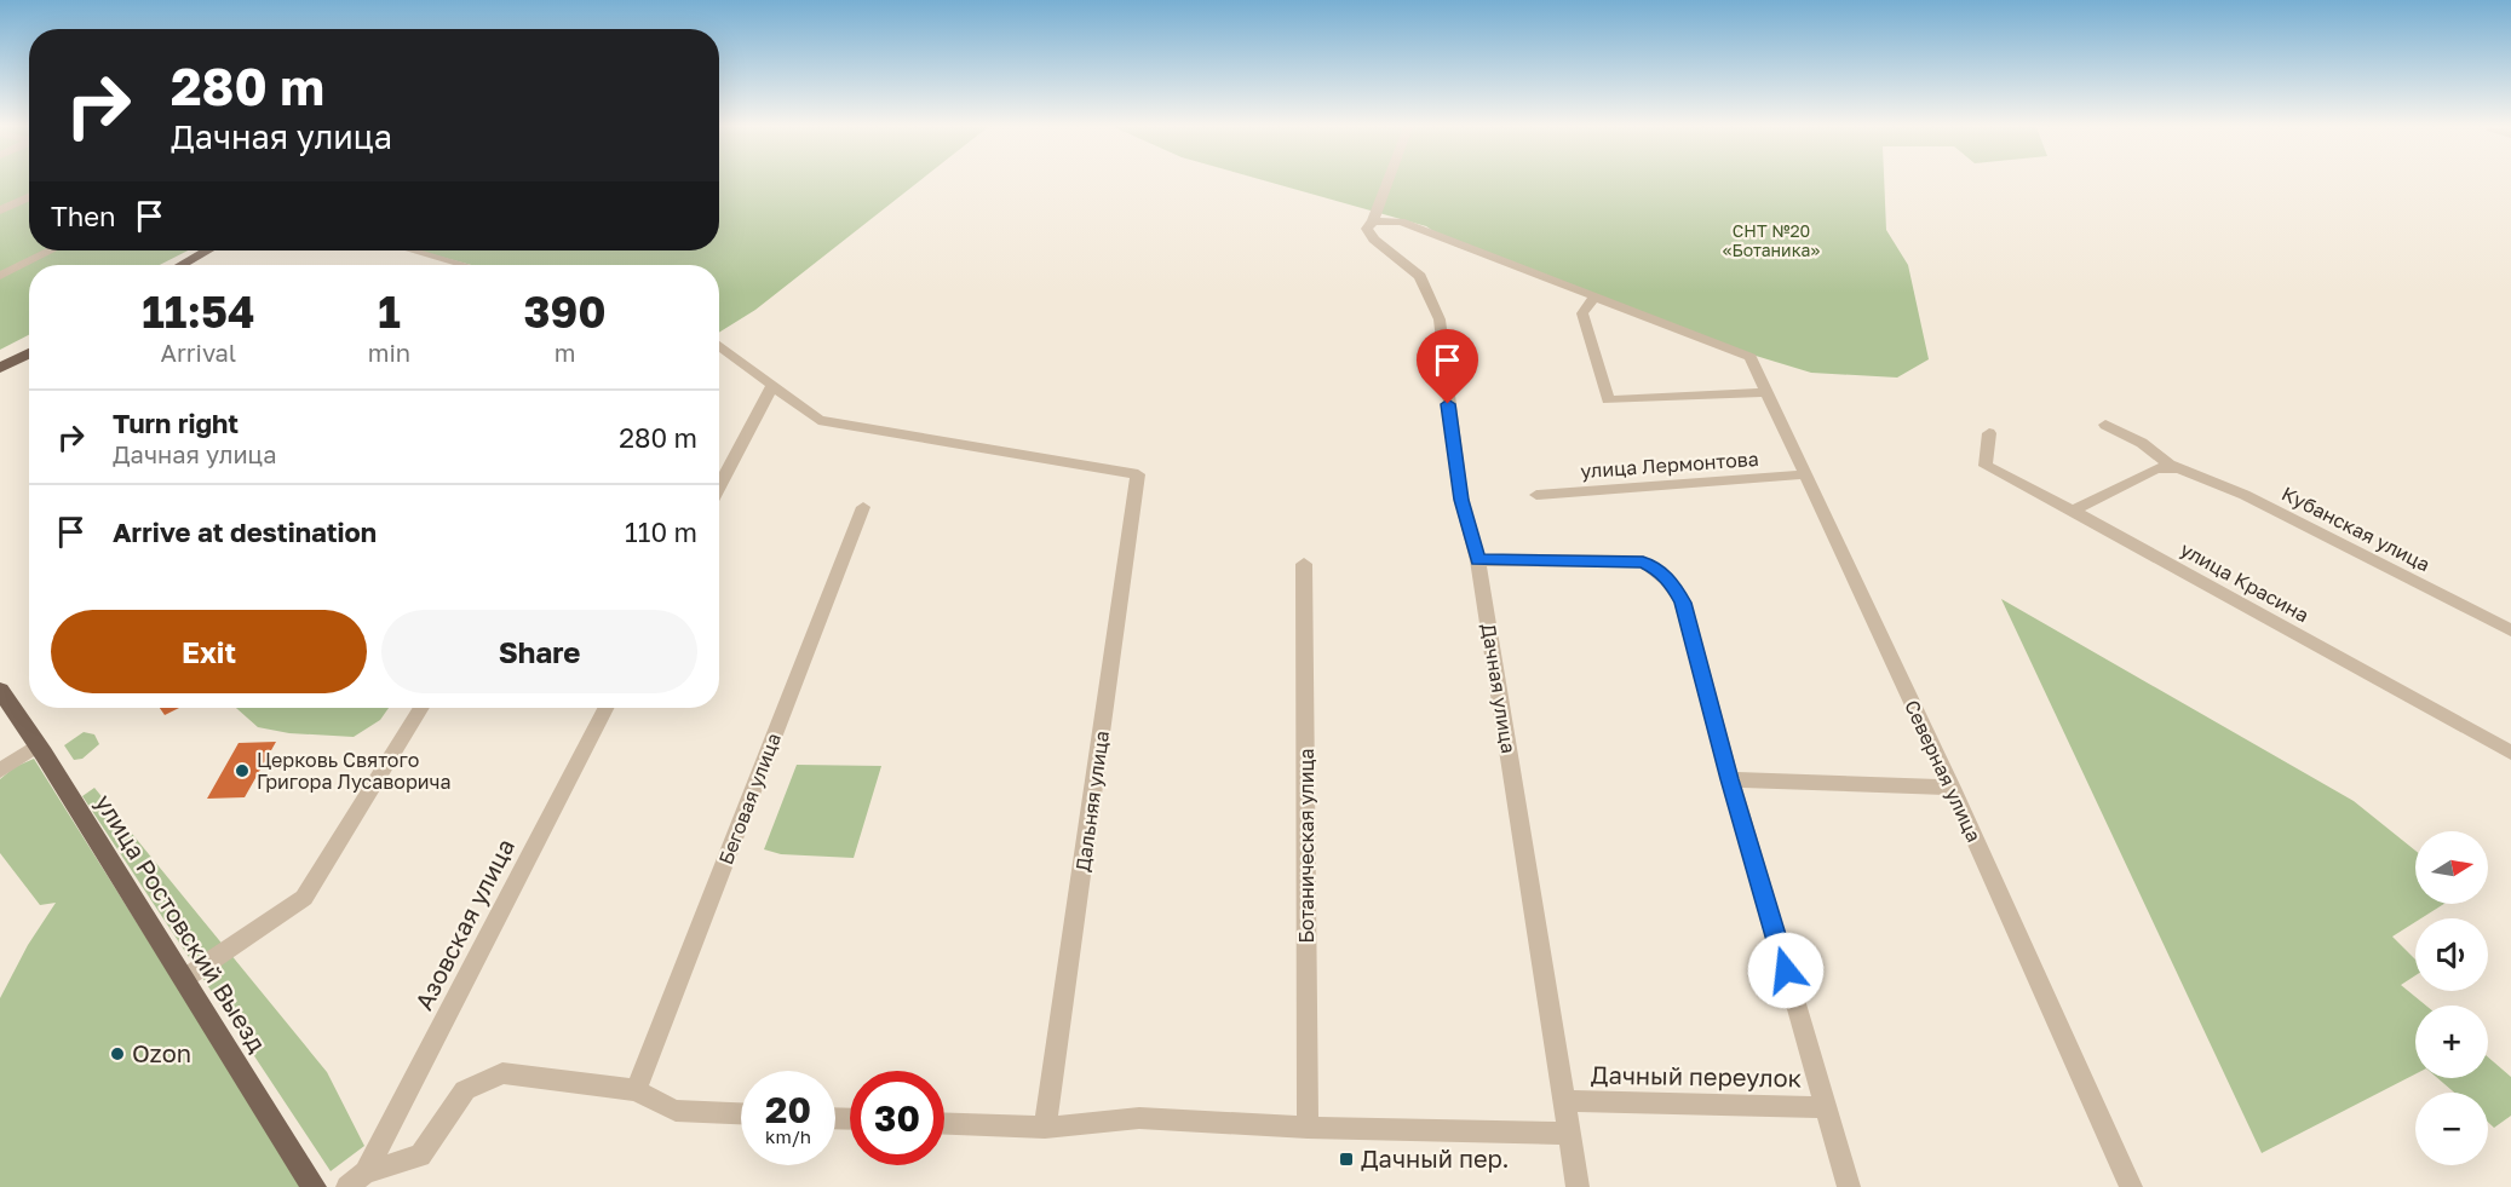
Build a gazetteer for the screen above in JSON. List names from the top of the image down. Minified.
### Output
{"streets":{"main road":["улица Ростовский Выезд"],"street":["улица Лермонтова","Кубанская улица","улица Красина","Дачная улица","Северная улица","Беговая улица","Дальняя улица","Ботаническая улица","Азовская улица","Дачный переулок"]},"crossings":[["улица Лермонтова","Северная улица"],["Дачная улица","Дачный переулок"]],"parks":["СНТ №20 «Ботаника»"],"places":{"other":["Церковь Святого Григора Лусаворича","Ozon"],"transit":["Дачный пер."]},"north":"right","page":{"turn":["280 m","Дачная улица"],"then":"Then","eta":["11:54","Arrival","1","min","390","m"],"list":[{"name":"Turn right","note":"Дачная улица","value":"280 m"},{"name":"Arrive at destination","value":"110 m"}],"buttons":["Exit","Share"],"map_buttons":["+","−"],"speed":"20 km/h","limit":"30"}}
